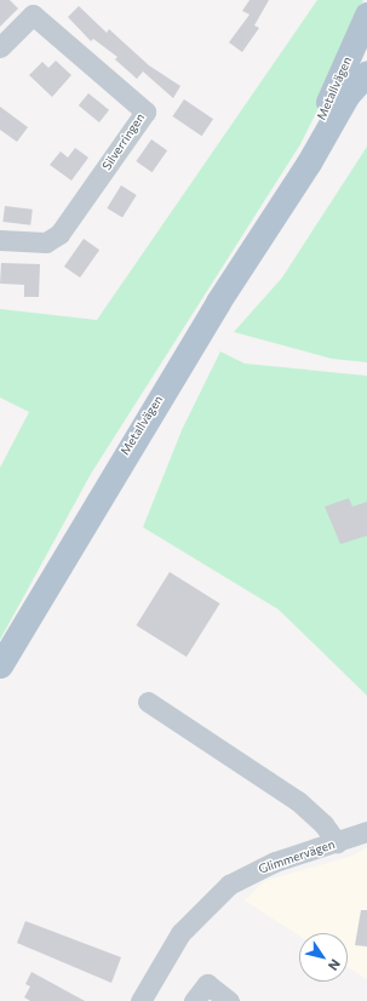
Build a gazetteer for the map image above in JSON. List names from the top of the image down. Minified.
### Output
{"streets":{"main road":["Metallvägen"],"street":["Silverringen","Glimmervägen"]},"north":"bottom right"}
